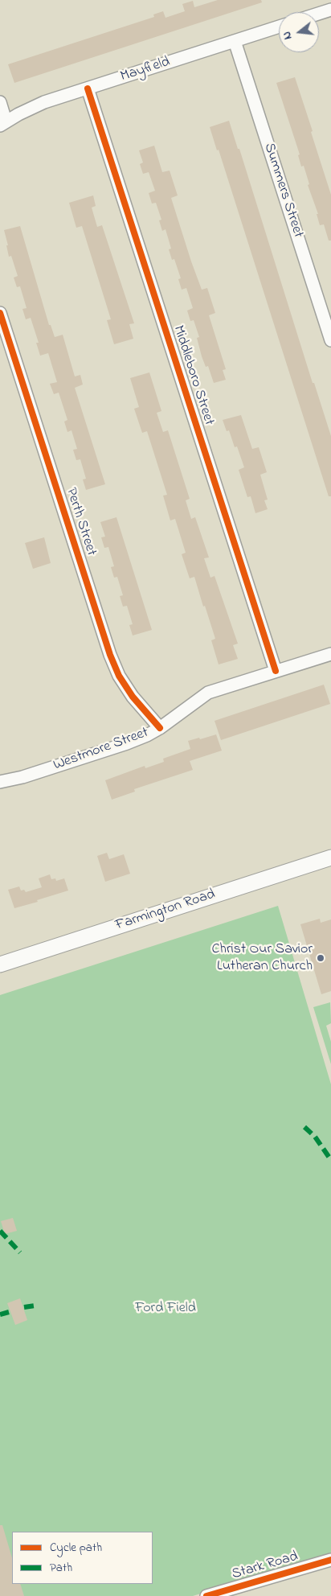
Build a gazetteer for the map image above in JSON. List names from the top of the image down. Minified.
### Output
{"streets":{"main road":["Farmington Road"],"street":["Mayfield","Summers Street","Middleboro Street","Perth Street","Westmore Street","Stark Road"]},"crossings":[["Mayfield","Summers Street"],["Mayfield","Middleboro Street"],["Middleboro Street","Westmore Street"],["Perth Street","Westmore Street"]],"parks":["Ford Field"],"places":["Christ Our Savior Lutheran Church"],"legend":["Cycle path","Path"],"north":"left"}
